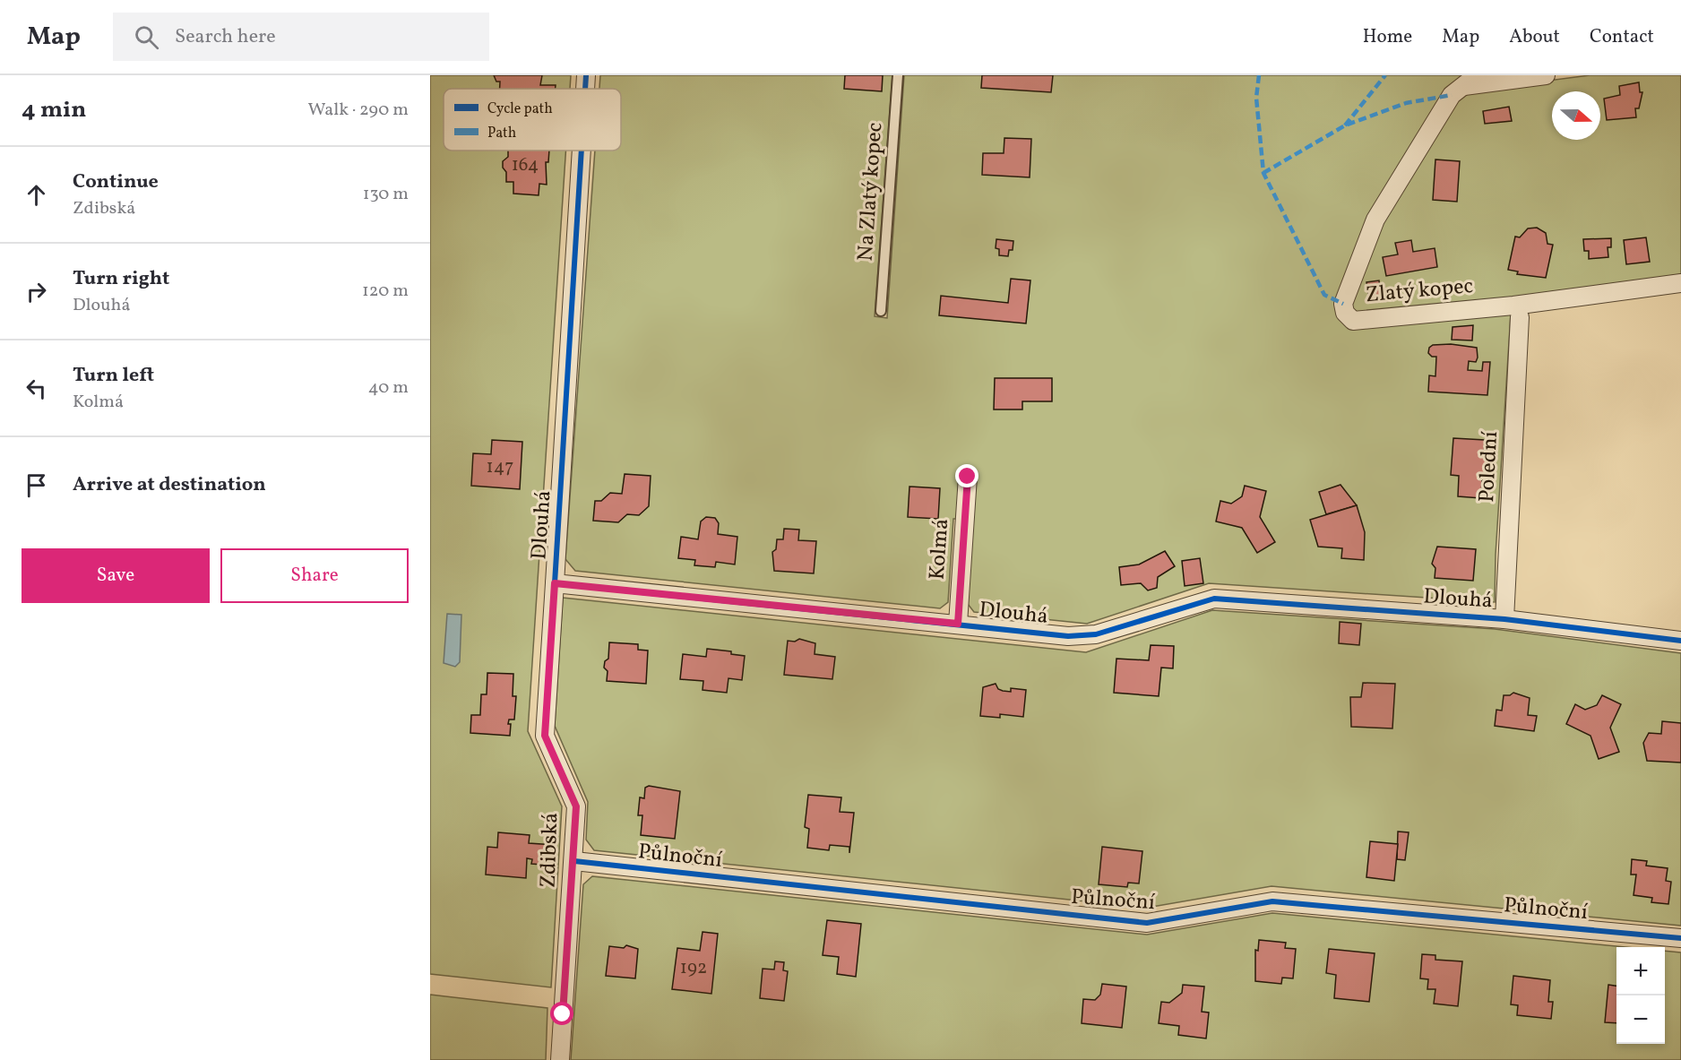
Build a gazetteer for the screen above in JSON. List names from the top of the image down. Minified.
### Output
{"streets":{"street":["Zlatý kopec","Polední","Dlouhá","Kolmá","Zdibská","Půlnoční"],"lane":["Na Zlatý kopec"]},"crossings":[["Polední","Dlouhá"],["Dlouhá","Kolmá"],["Dlouhá","Zdibská"],["Zdibská","Půlnoční"]],"house_numbers":["164","147","192"],"legend":["Cycle path","Path"],"north":"right","page":{"header":"Map","search":"Search here","nav":["Home","Map","About","Contact"],"heading":["4 min","Walk · 290 m"],"list":[["Continue","Zdibská","130 m"],["Turn right","Dlouhá","120 m"],["Turn left","Kolmá","40 m"],"Arrive at destination"],"buttons":["Save","Share"],"map_buttons":["+","−"]}}
